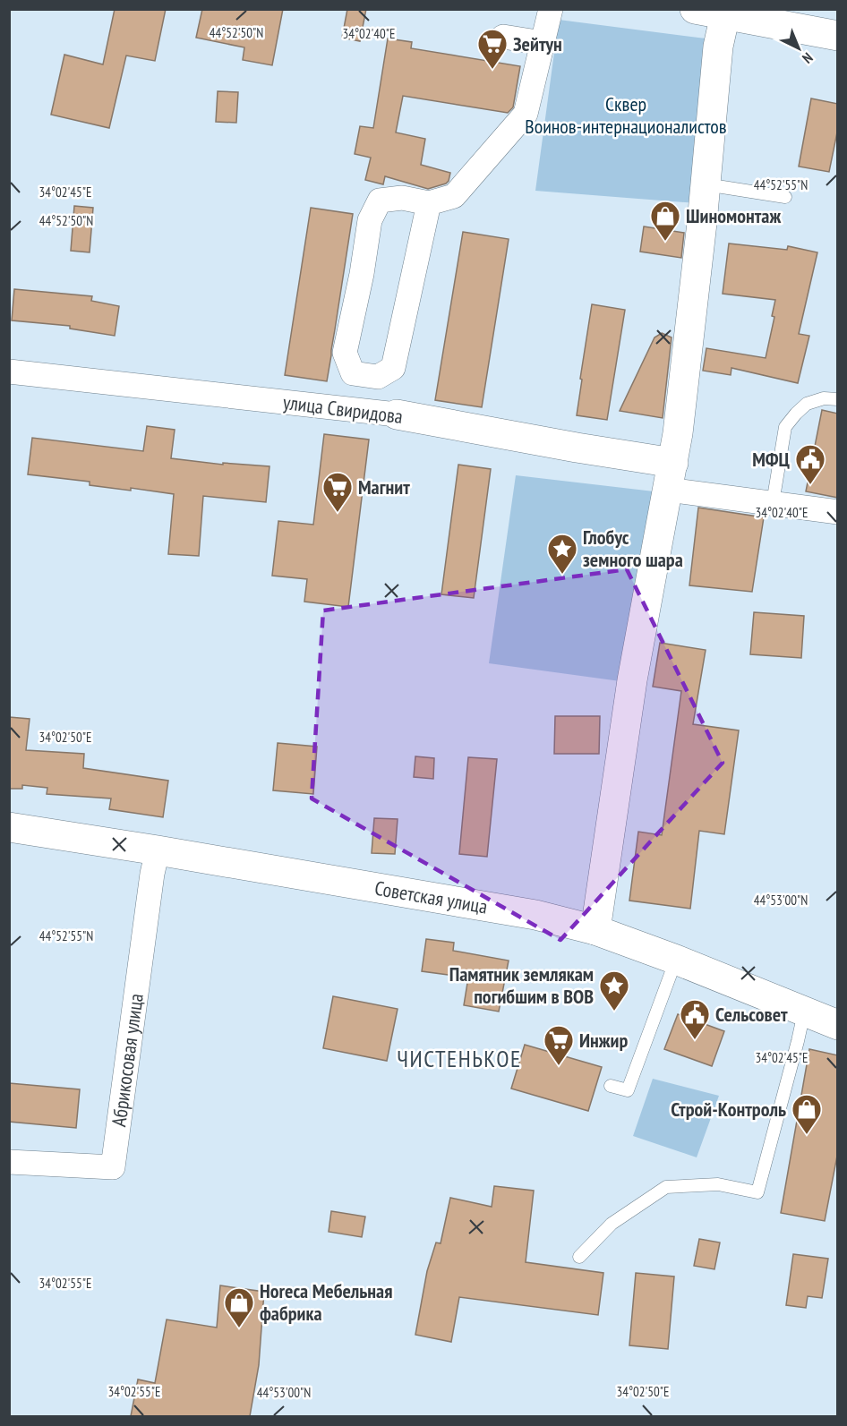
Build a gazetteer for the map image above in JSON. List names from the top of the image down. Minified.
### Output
{"streets":{"street":["улица Свиридова","Советская улица","Абрикосовая улица"]},"crossings":[["Советская улица","Абрикосовая улица"]],"districts":["ЧИСТЕНЬКОЕ"],"parks":["Сквер Воинов-интернационалистов"],"places":{"supermarket":["Зейтун","Магнит","Инжир"],"shop":["Шиномонтаж","Строй-Контроль","Horeca Мебельная фабрика"],"public building":["МФЦ","Сельсовет"],"place":["Глобус земного шара","Памятник землякам погибшим в ВОВ"]},"north":"bottom right","coordinates":["44°52'50\"N","34°02'40\"E","44°52'55\"N","34°02'45\"E","34°02'50\"E","44°53'00\"N","34°02'55\"E"]}
